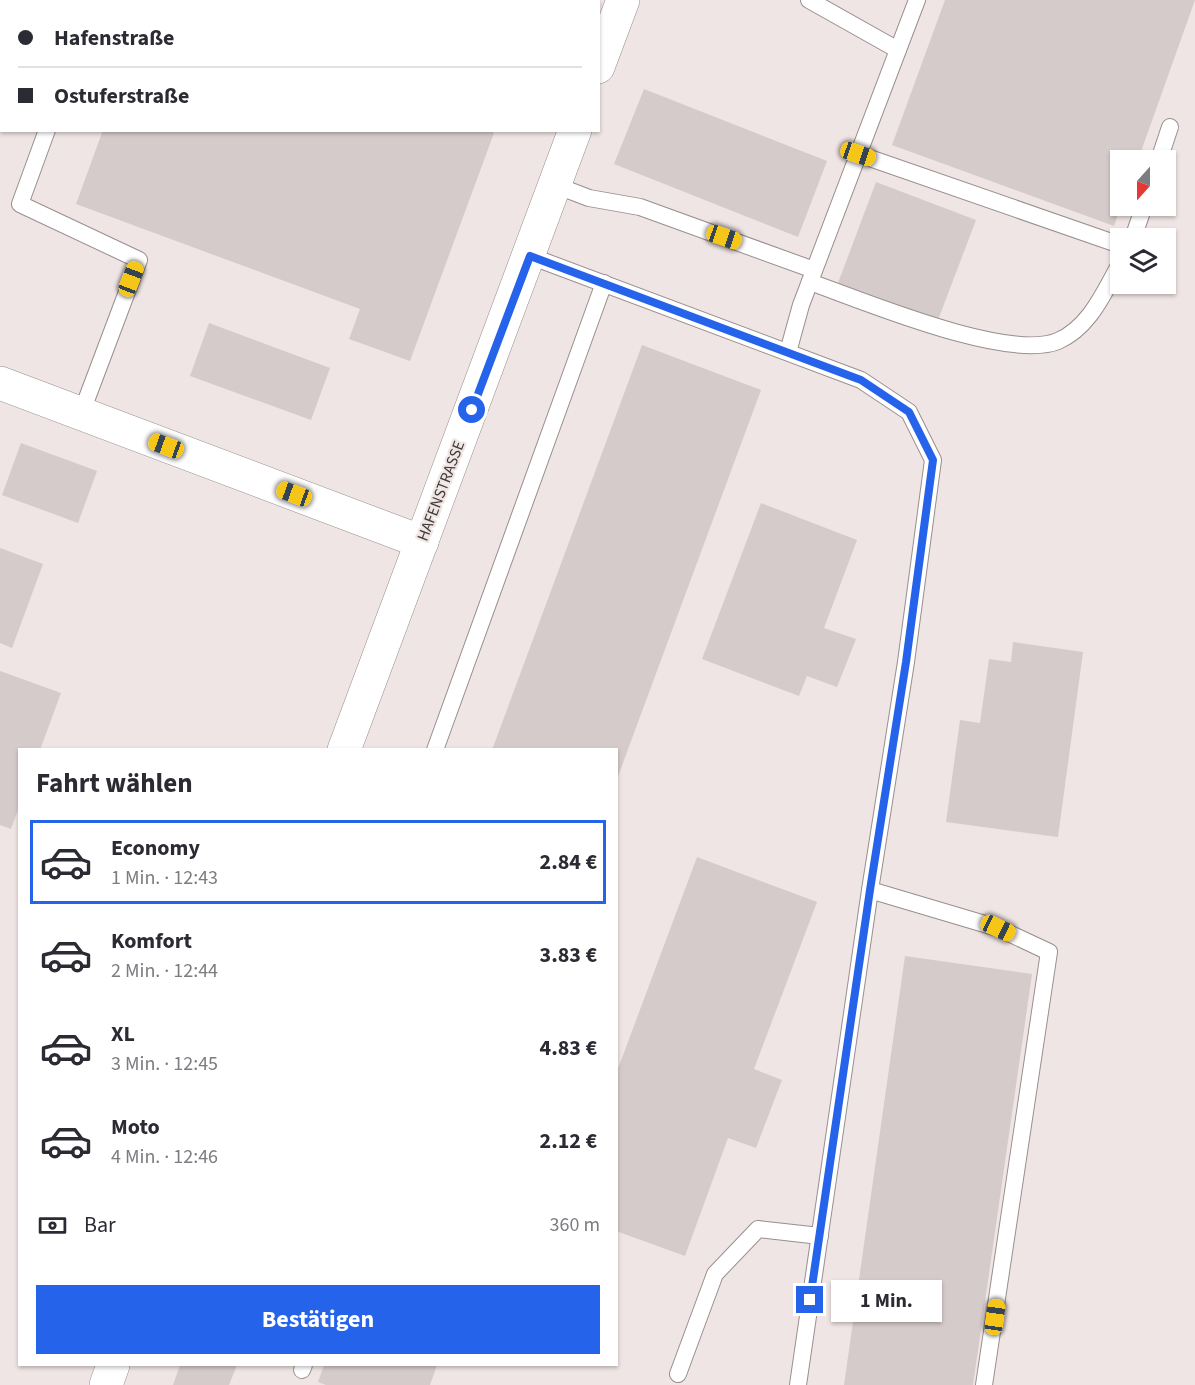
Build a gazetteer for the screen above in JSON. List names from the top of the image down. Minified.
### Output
{"streets":{"street":["HAFENSTRASSE"]},"north":"bottom","page":{"banner":["Hafenstraße","Ostuferstraße"],"heading":"Fahrt wählen","list":[{"name":"Economy","note":"1 Min. · 12:43","value":"2.84 €"},{"name":"Komfort","note":"2 Min. · 12:44","value":"3.83 €"},{"name":"XL","note":"3 Min. · 12:45","value":"4.83 €"},{"name":"Moto","note":"4 Min. · 12:46","value":"2.12 €"}],"pay":["Bar","360 m"],"buttons":"Bestätigen","bubble":"1 Min."}}
